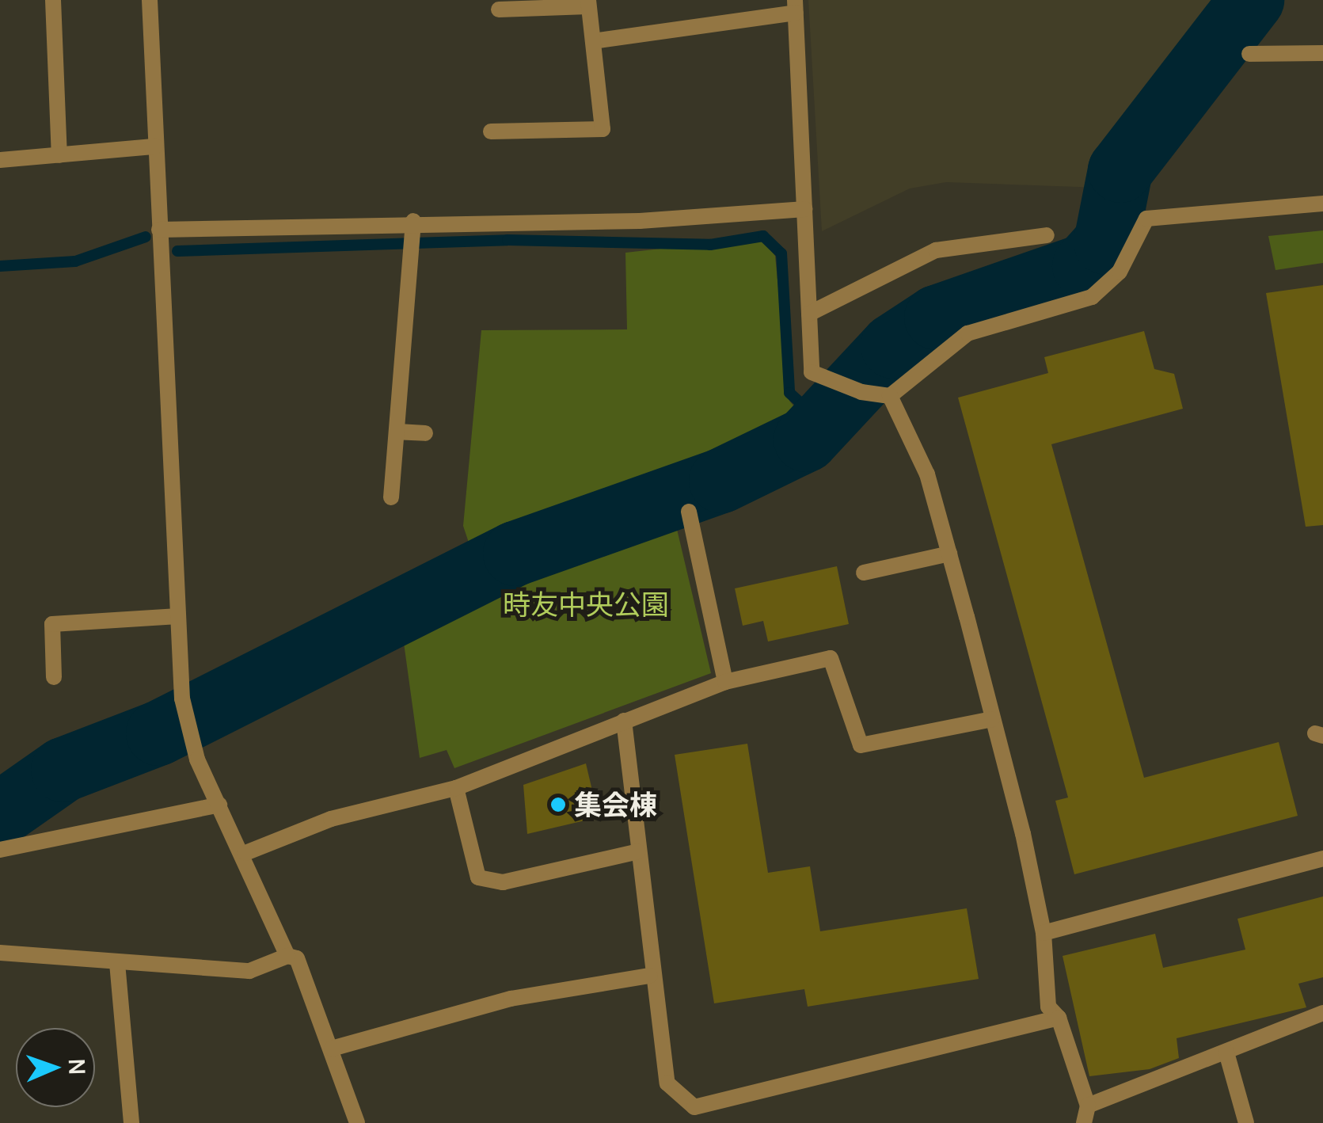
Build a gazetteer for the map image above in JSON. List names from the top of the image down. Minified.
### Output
{"parks":["時友中央公園"],"places":["集会棟"],"north":"right"}
